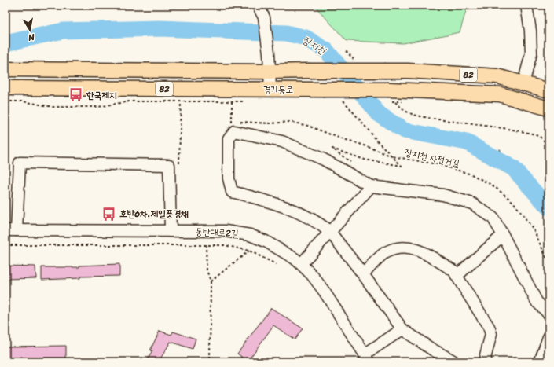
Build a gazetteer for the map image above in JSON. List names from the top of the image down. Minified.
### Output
{"streets":{"main road":["82","경기동로"],"street":["동탄대로2길"],"path":["장지천 자전거길"]},"water":["장지천"],"places":{"bus stop":["한국제지","호반6차.제일풍경채"]},"north":"bottom"}
